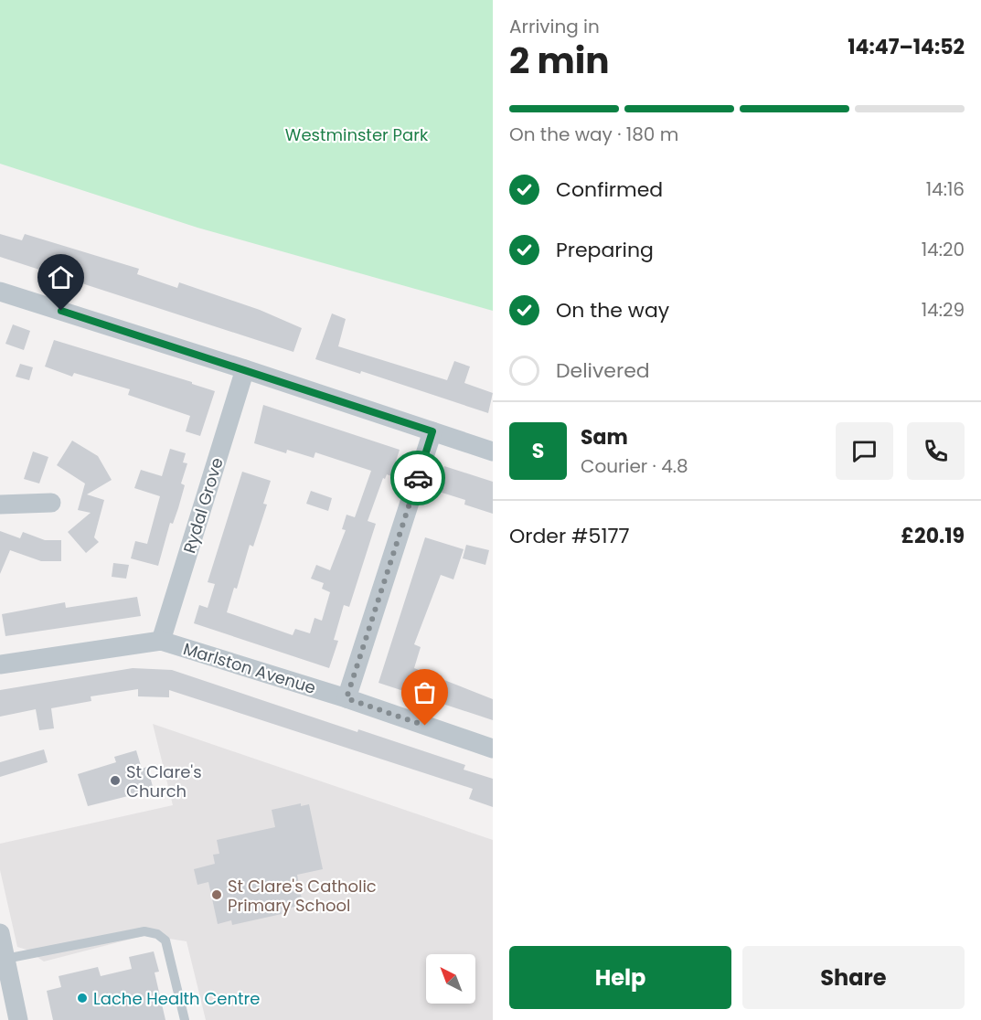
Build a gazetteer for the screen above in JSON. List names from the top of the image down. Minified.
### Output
{"streets":{"street":["Rydal Grove","Marlston Avenue"]},"crossings":[["Rydal Grove","Marlston Avenue"]],"parks":["Westminster Park"],"places":["St Clare's Church","St Clare's Catholic Primary School","Lache Health Centre"],"north":"top left","page":{"heading":["2 min","Arriving in","14:47–14:52"],"panel":["Sam","Courier · 4.8","Order #5177","£20.19"],"bar":"On the way · 180 m","list":[["Confirmed","14:16"],["Preparing","14:20"],["On the way","14:29"],"Delivered"],"round":"S","buttons":["Help","Share"]}}
